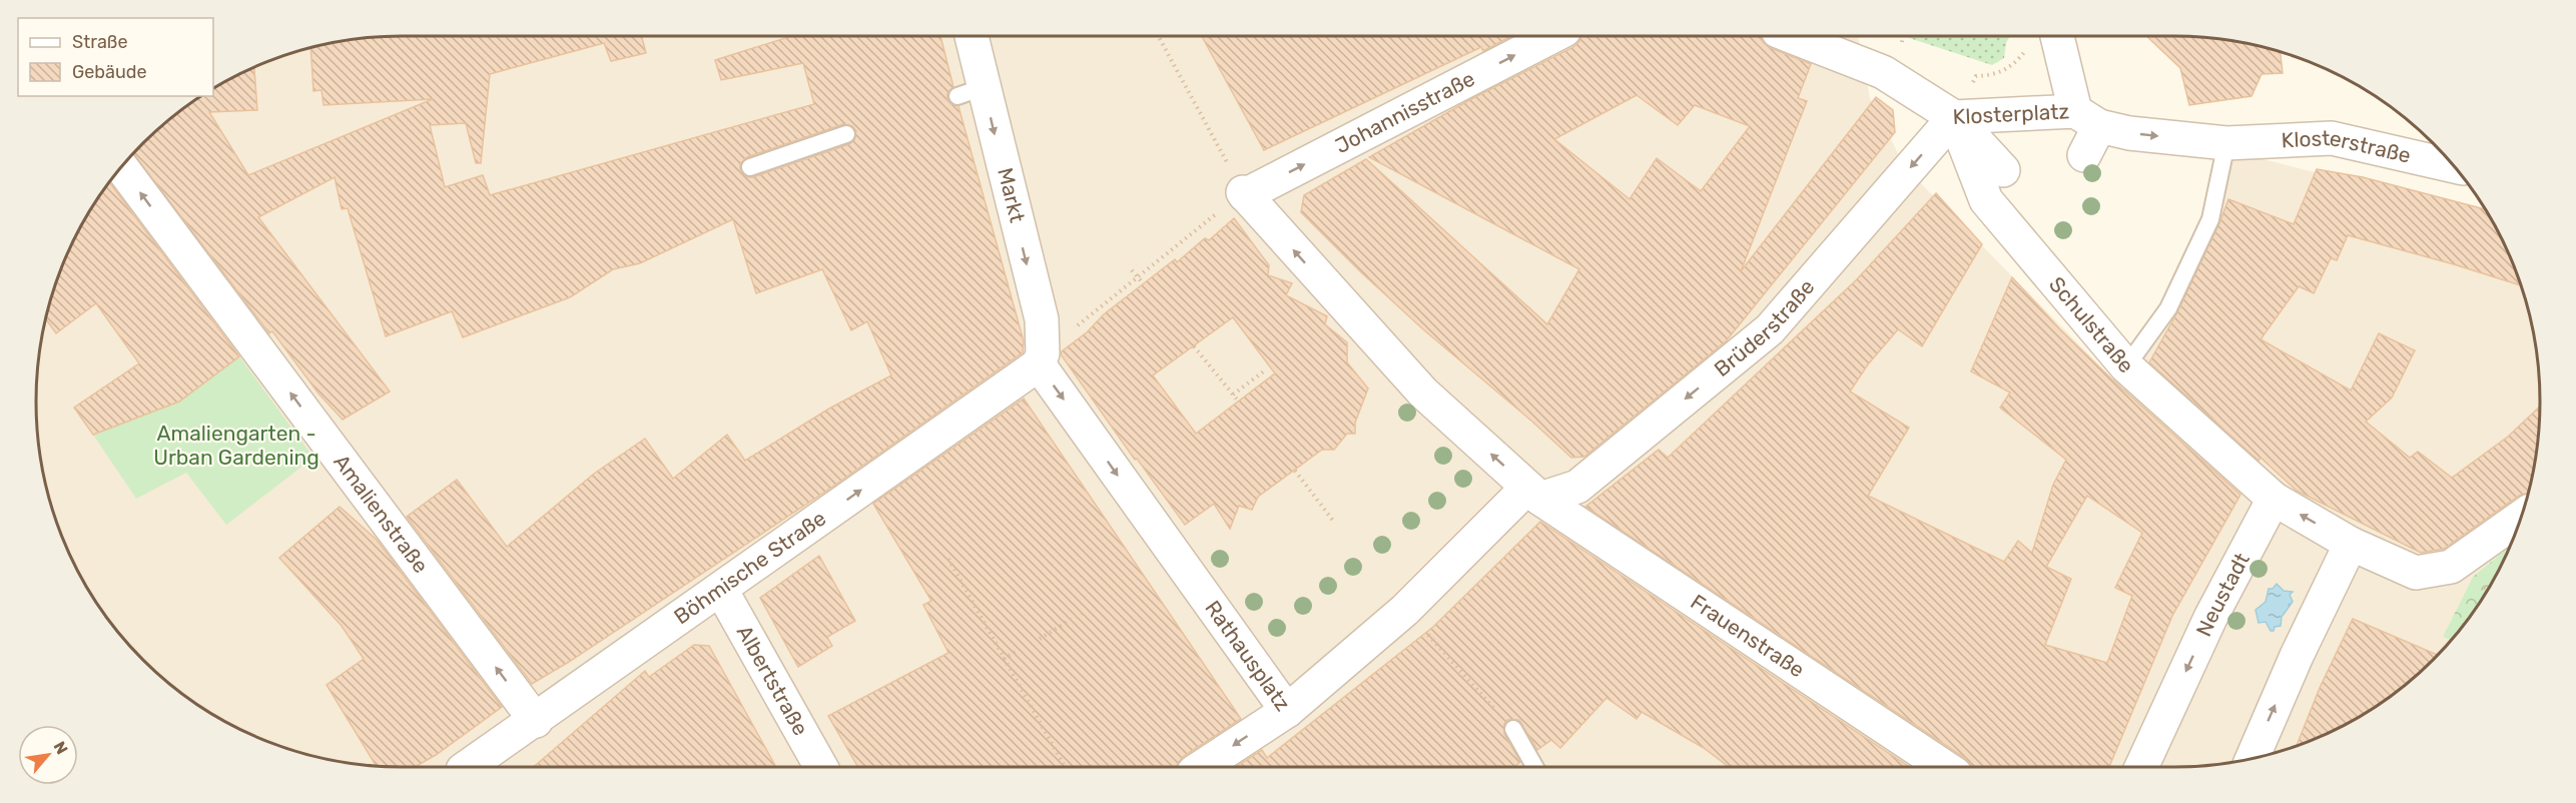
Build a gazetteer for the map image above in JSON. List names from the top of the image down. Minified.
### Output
{"streets":{"street":["Johannisstraße","Klosterplatz","Klosterstraße","Markt","Schulstraße","Brüderstraße","Amalienstraße","Böhmische Straße","Neustadt","Frauenstraße","Rathausplatz","Albertstraße"]},"crossings":[["Klosterplatz","Klosterstraße"],["Klosterplatz","Schulstraße"],["Klosterplatz","Brüderstraße"],["Markt","Böhmische Straße"],["Markt","Rathausplatz"],["Schulstraße","Brüderstraße"],["Schulstraße","Neustadt"],["Brüderstraße","Frauenstraße"],["Brüderstraße","Rathausplatz"],["Amalienstraße","Böhmische Straße"],["Böhmische Straße","Rathausplatz"],["Böhmische Straße","Albertstraße"],["Frauenstraße","Rathausplatz"]],"one_way":["Johannisstraße","Klosterplatz","Markt","Brüderstraße","Amalienstraße","Böhmische Straße"],"parks":["Amaliengarten - Urban Gardening"],"legend":["Straße","Gebäude"],"north":"top right"}
